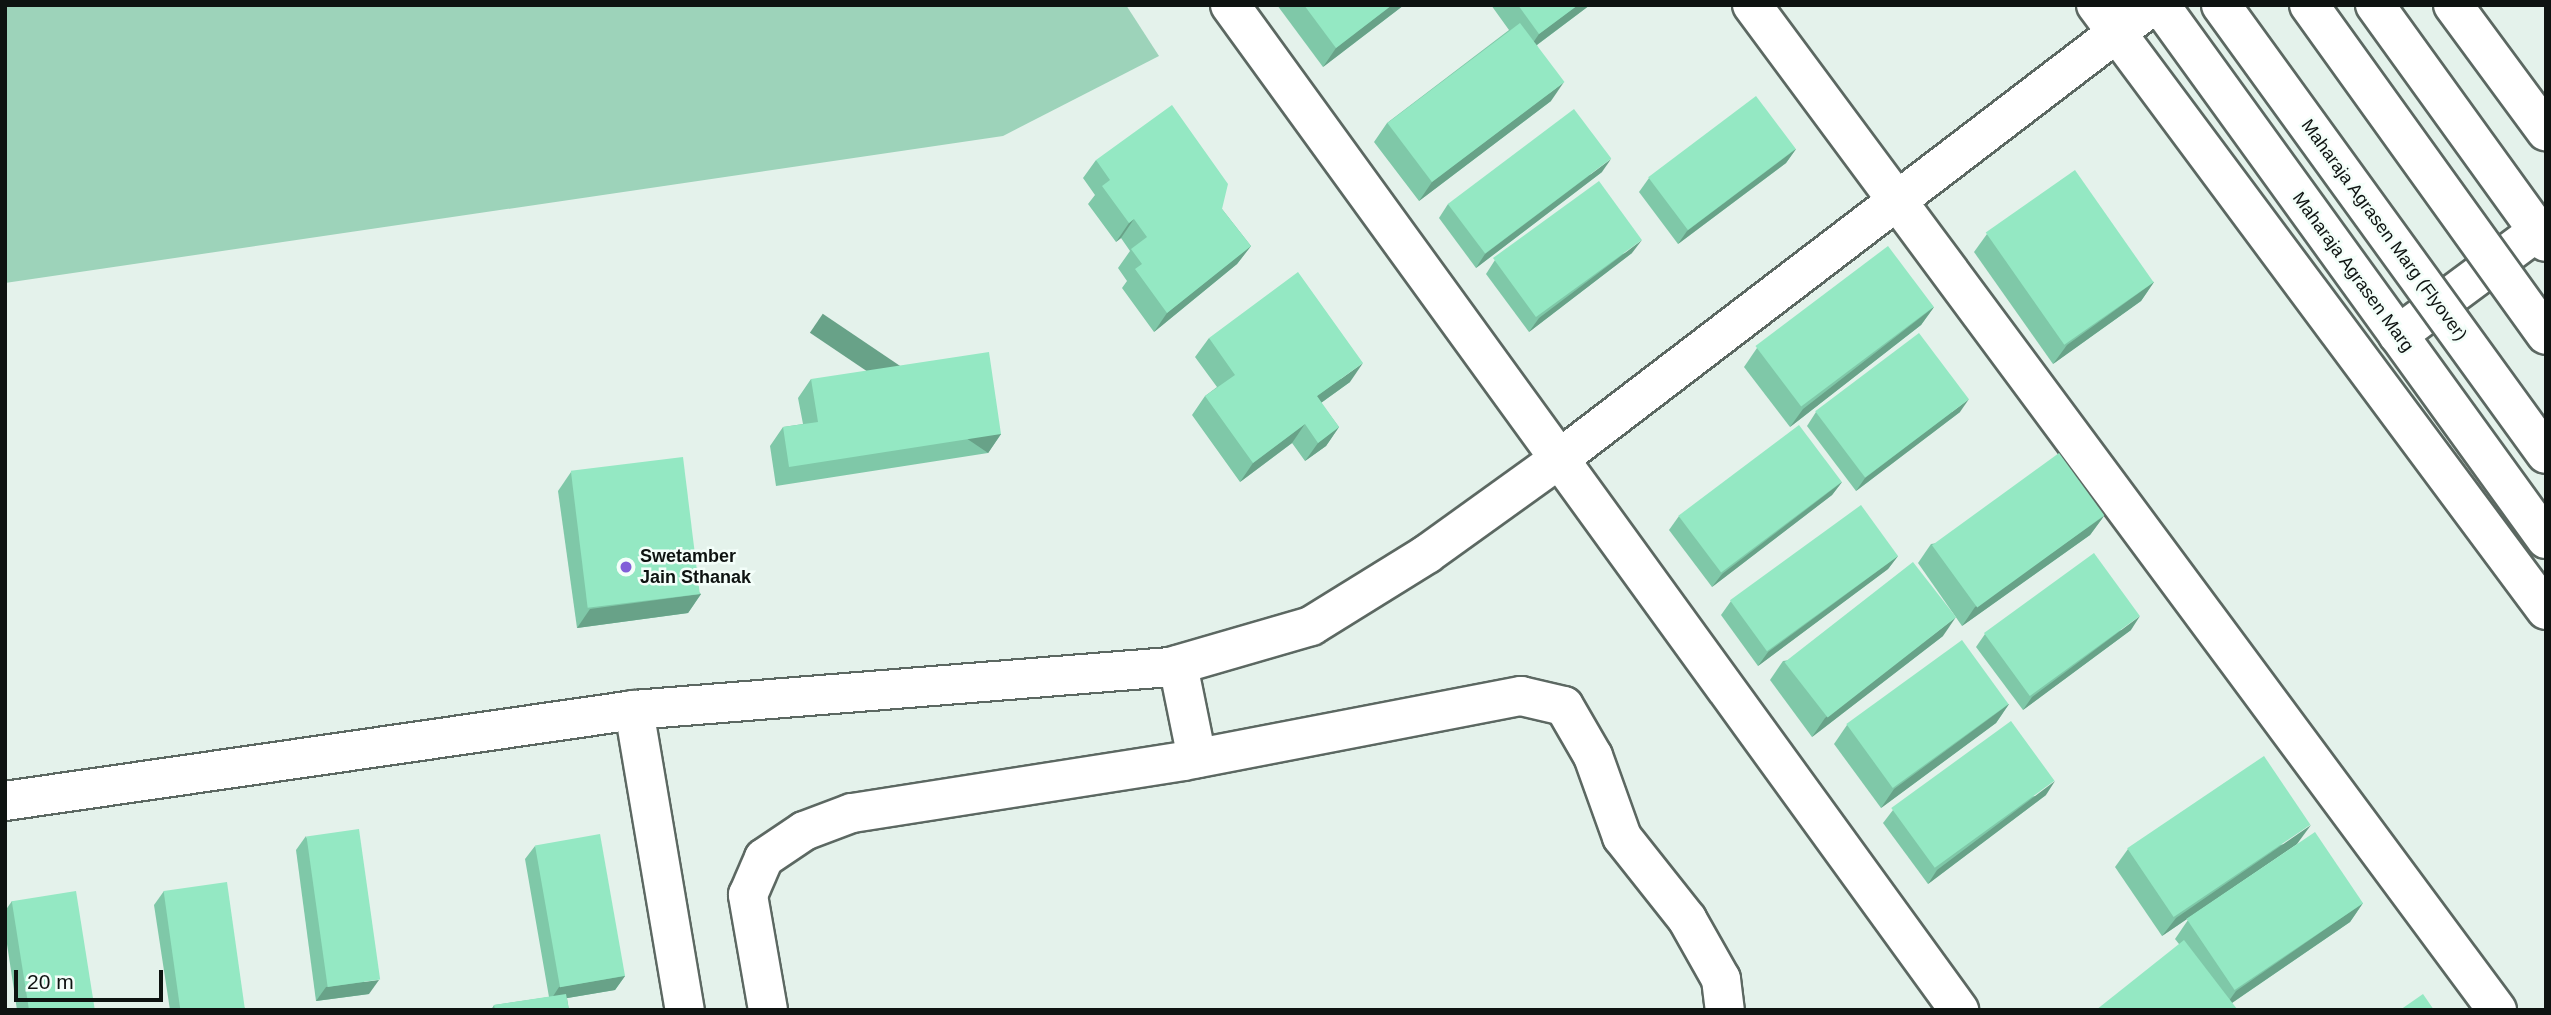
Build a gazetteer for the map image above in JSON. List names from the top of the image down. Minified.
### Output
{"streets":{"street":["Maharaja Agrasen Marg (Flyover)","Maharaja Agrasen Marg"]},"places":["Swetamber Jain Sthanak"],"scale_bar":"20 m"}
